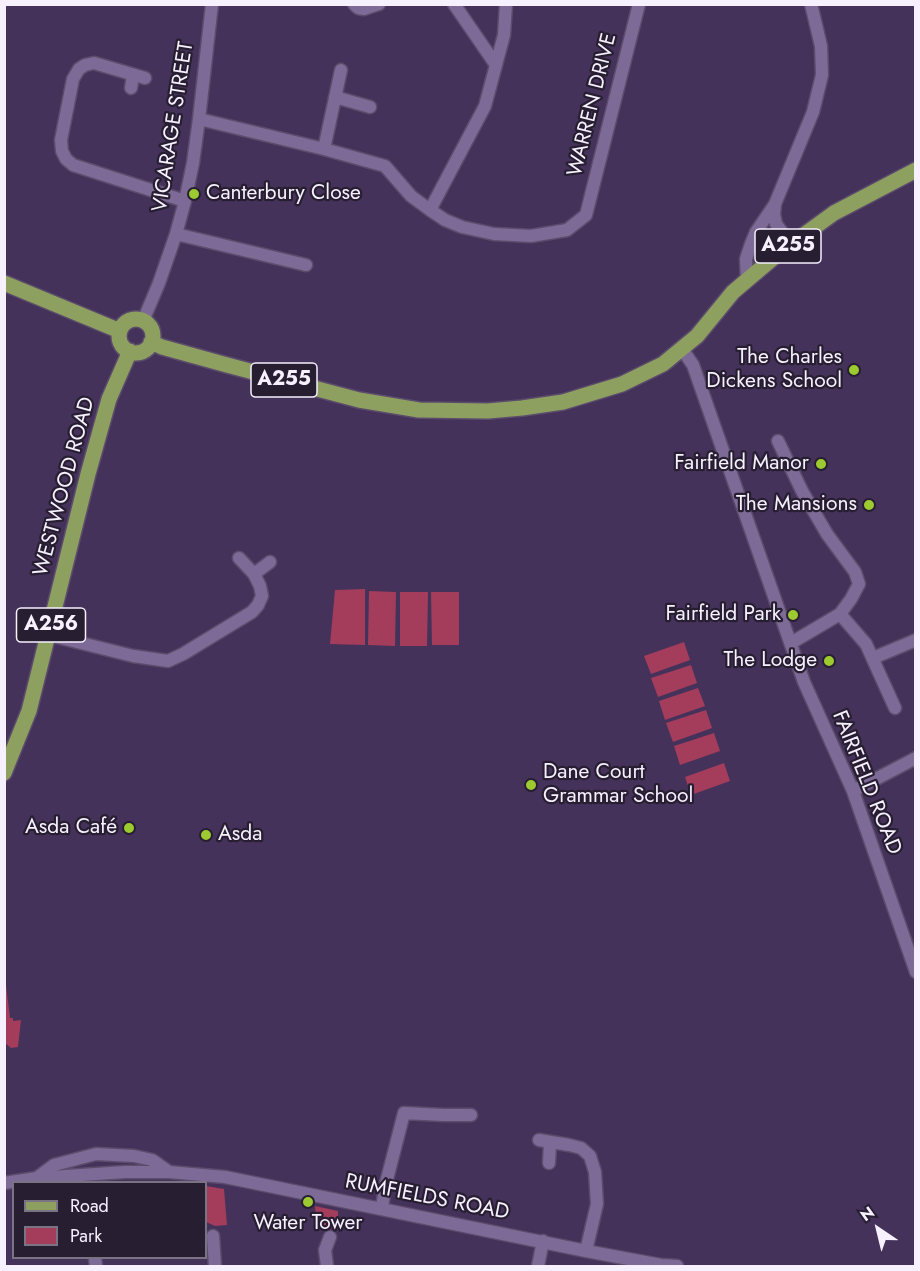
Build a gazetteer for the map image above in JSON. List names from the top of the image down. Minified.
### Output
{"streets":{"main road":["A255","WESTWOOD ROAD","A256"],"street":["WARREN DRIVE","VICARAGE STREET","FAIRFIELD ROAD","RUMFIELDS ROAD"]},"crossings":[["VICARAGE STREET","A255"],["VICARAGE STREET","WESTWOOD ROAD"],["A255","WESTWOOD ROAD"],["A255","FAIRFIELD ROAD"]],"places":["Canterbury Close","The Charles Dickens School","Fairfield Manor","The Mansions","Fairfield Park","The Lodge","Dane Court Grammar School","Asda Café","Asda","Water Tower"],"legend":["Road","Park"],"north":"top left"}
